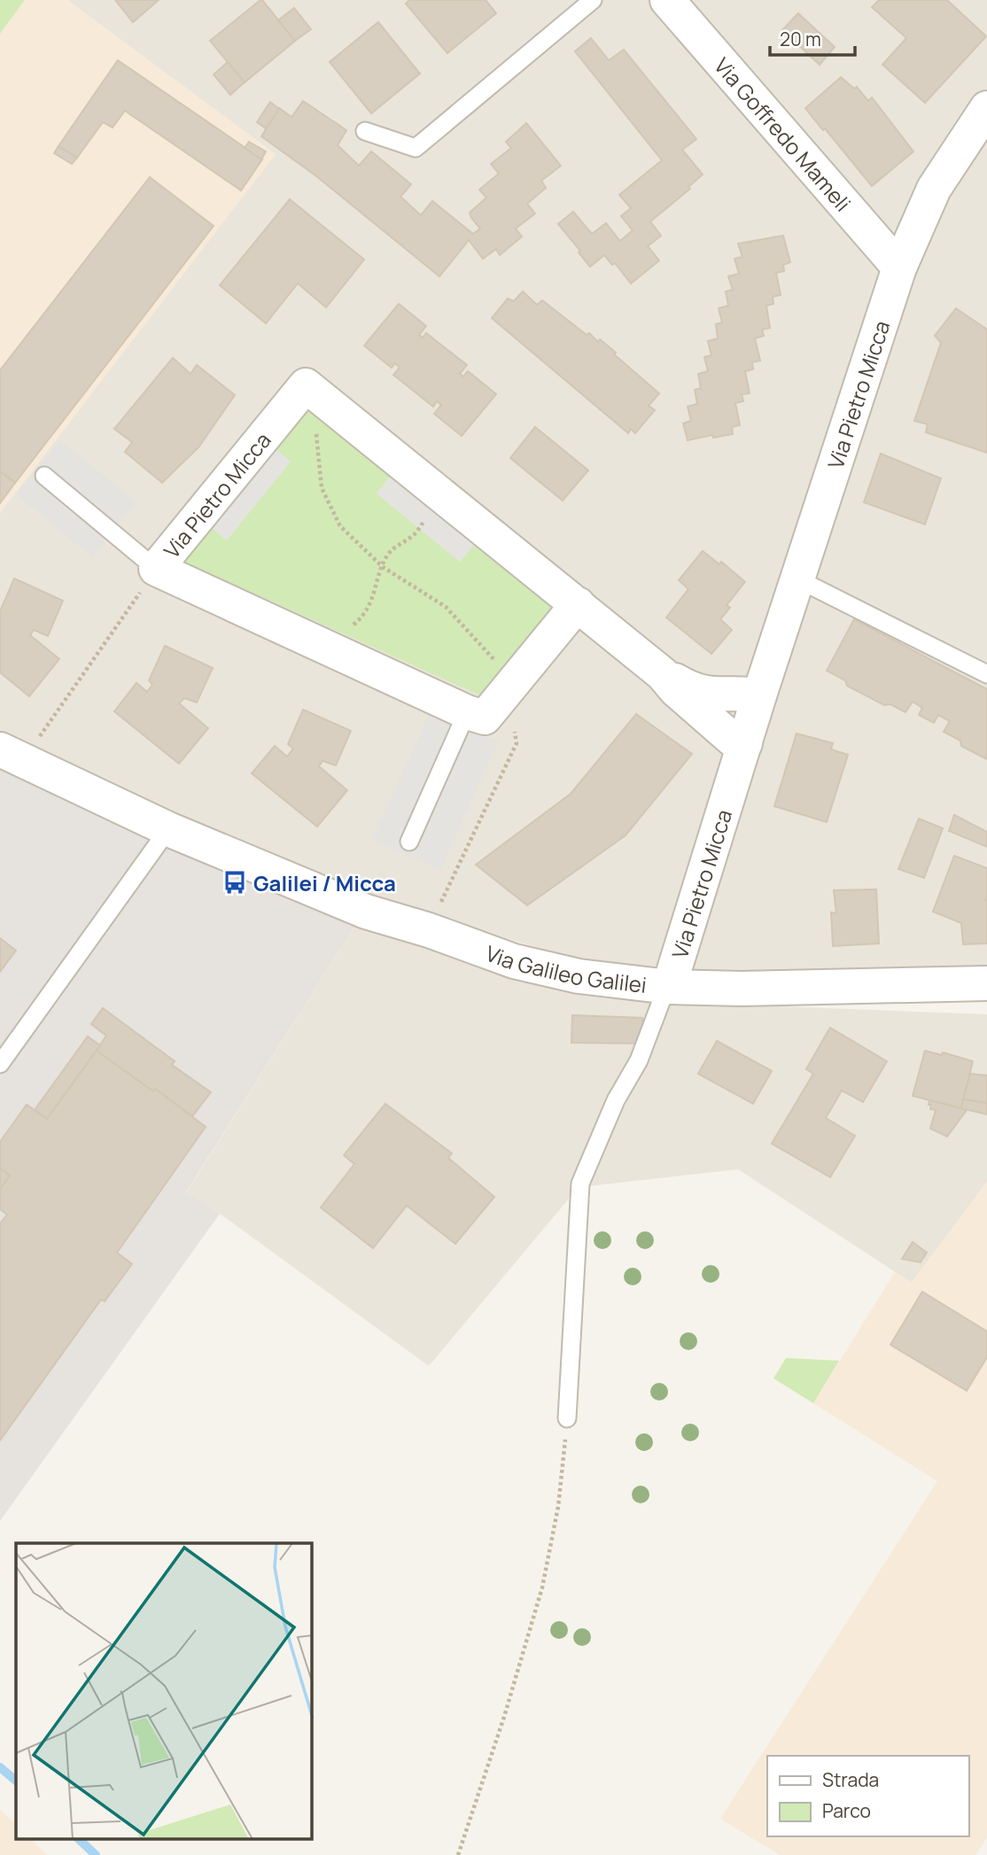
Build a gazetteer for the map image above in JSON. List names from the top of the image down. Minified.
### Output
{"streets":{"street":["Via Goffredo Mameli","Via Pietro Micca","Via Galileo Galilei"]},"crossings":[["Via Goffredo Mameli","Via Pietro Micca"],["Via Pietro Micca","Via Galileo Galilei"]],"places":{"bus stop":["Galilei / Micca"]},"legend":["Strada","Parco"],"scale_bar":"20 m"}
